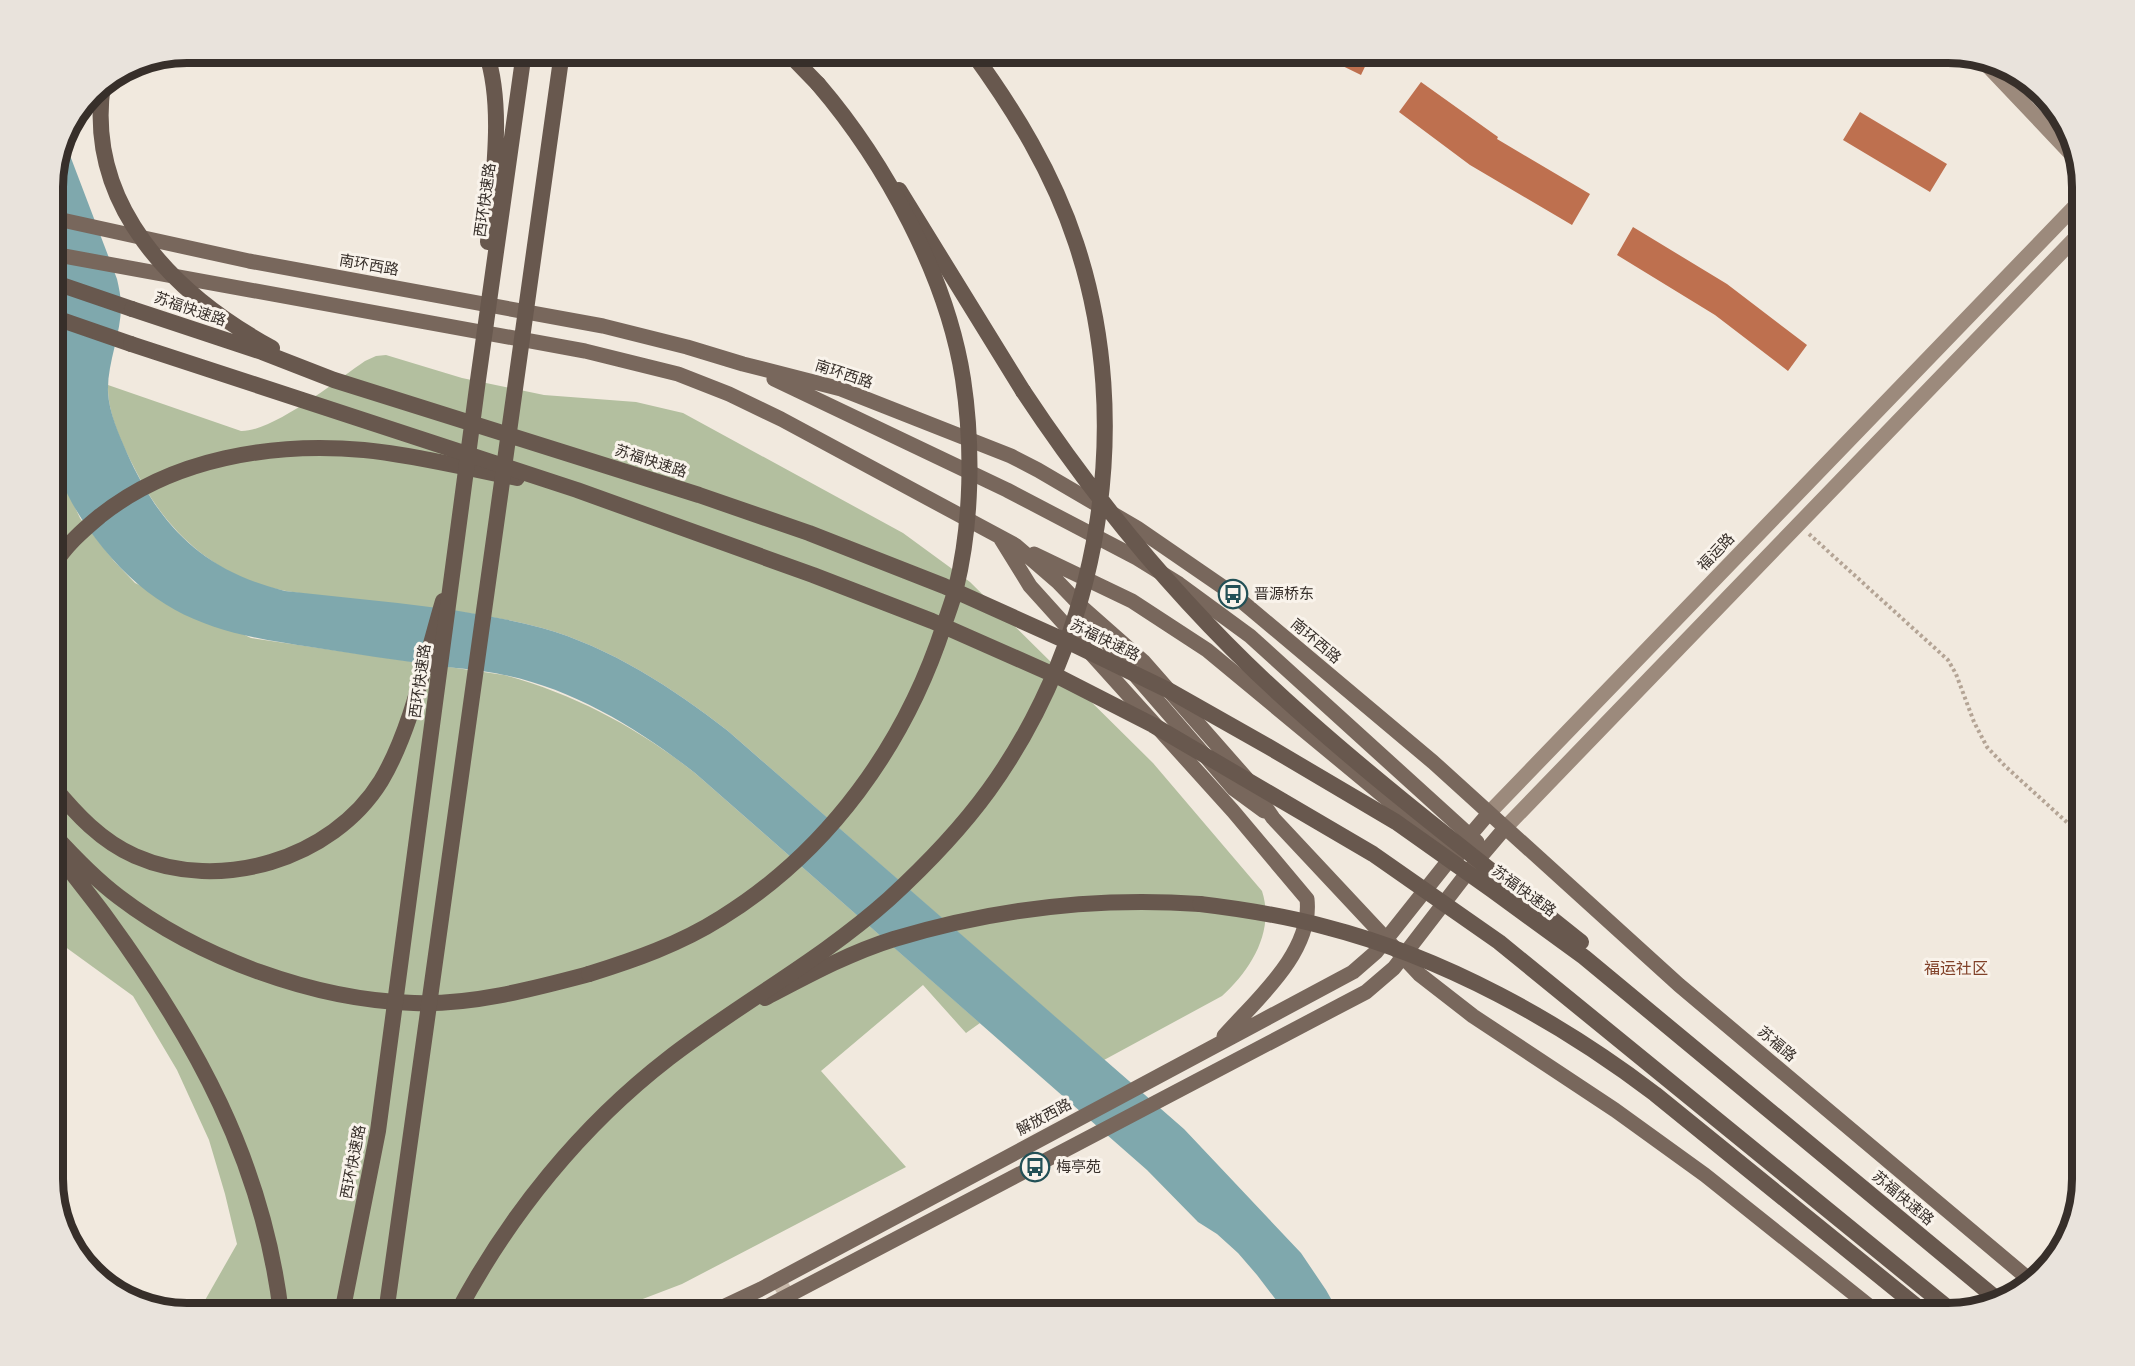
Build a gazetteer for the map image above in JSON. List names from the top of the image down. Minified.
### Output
{"streets":{"highway":["西环快速路","苏福快速路"],"main road":["南环西路","福运路","苏福路","解放西路"]},"crossings":[["南环西路","福运路"],["南环西路","苏福路"],["福运路","解放西路"]],"districts":["福运社区"],"places":{"bus stop":["晋源桥东","梅亭苑"]}}
